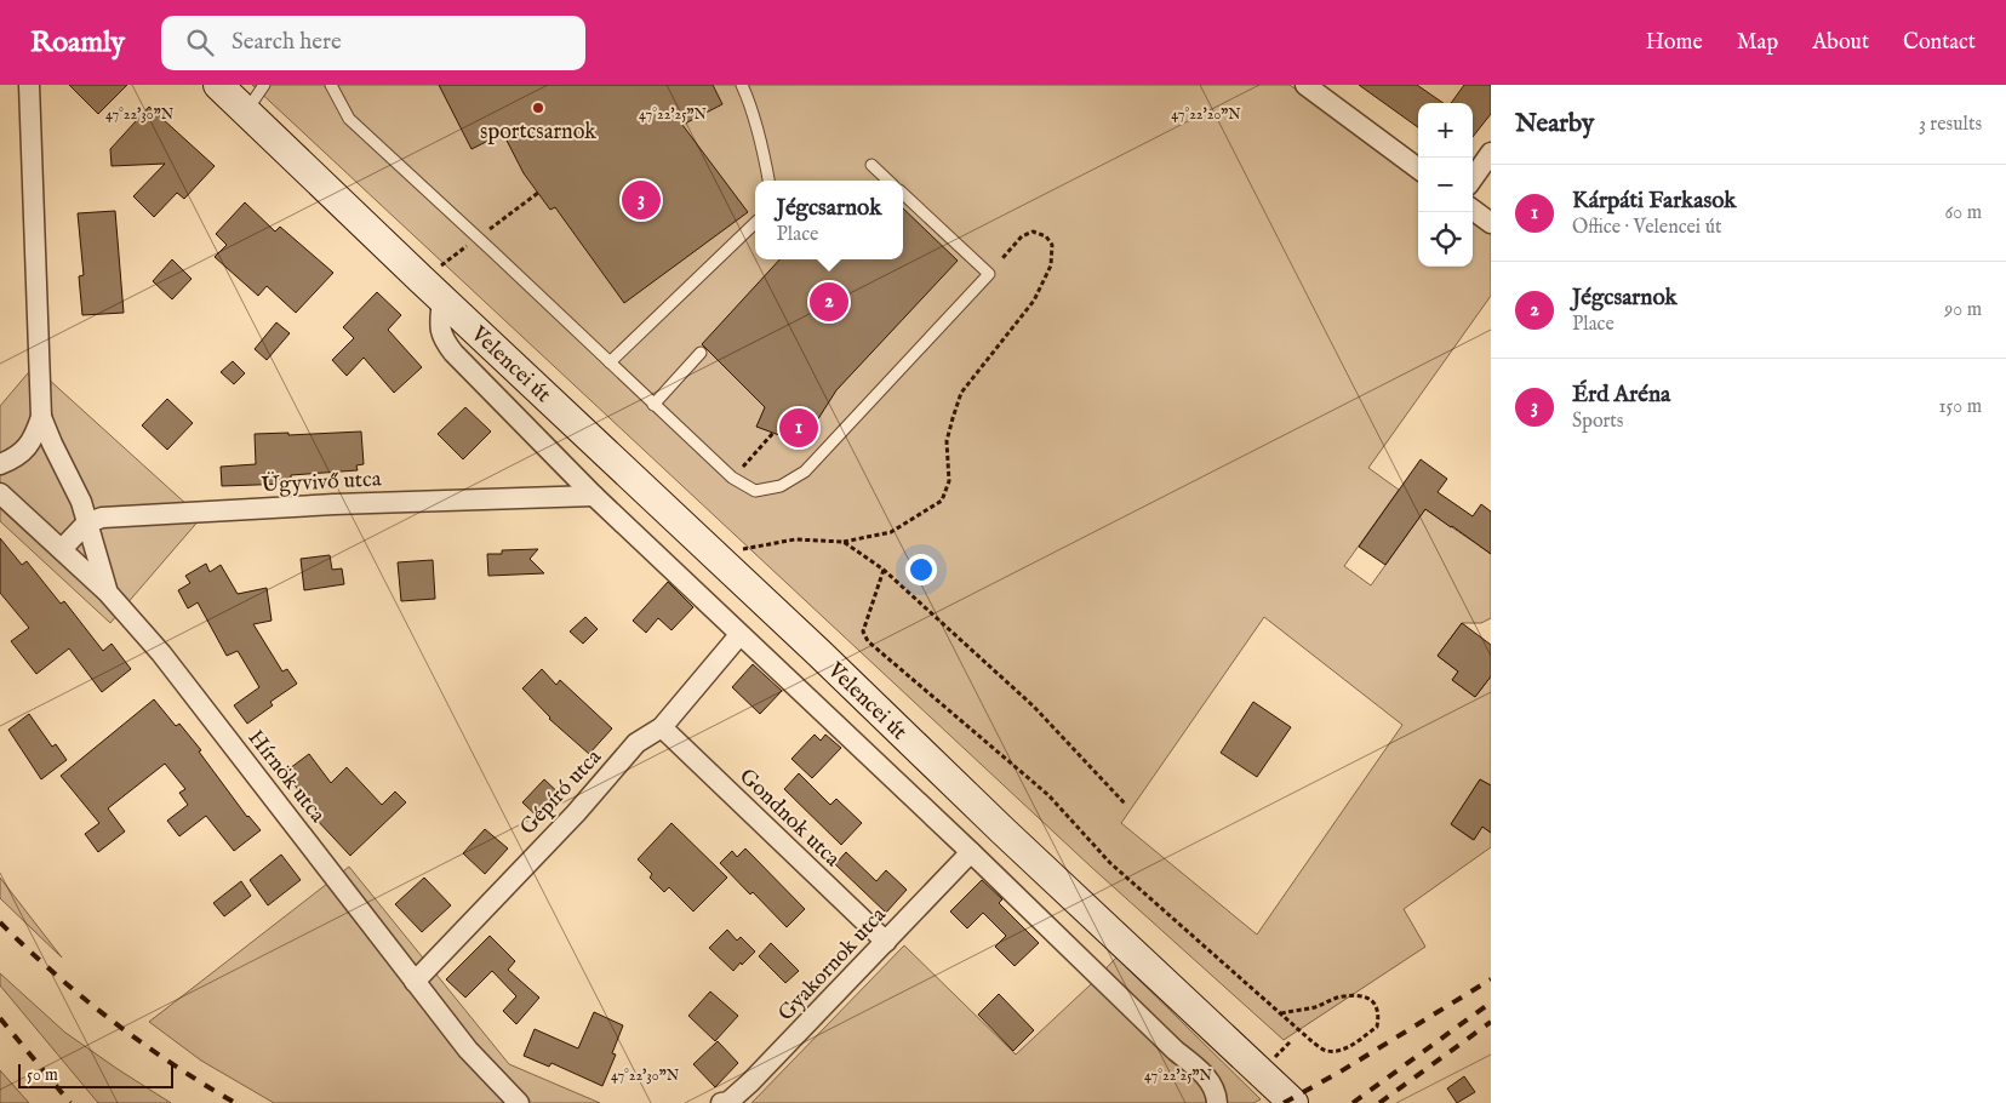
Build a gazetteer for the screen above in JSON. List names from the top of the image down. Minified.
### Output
{"streets":{"main road":["Velencei út"],"street":["Ügyvivő utca","Hírnök utca","Gépíró utca","Gondnok utca","Gyakornok utca"]},"crossings":[["Velencei út","Ügyvivő utca"],["Velencei út","Gépíró utca"],["Velencei út","Gyakornok utca"],["Hírnök utca","Gépíró utca"],["Gépíró utca","Gondnok utca"],["Gondnok utca","Gyakornok utca"]],"places":["sportcsarnok"],"scale_bar":"50 m","page":{"header":"Roamly","search":"Search here","nav":["Home","Map","About","Contact"],"heading":["Nearby","3 results"],"map_buttons":["+","−"],"list":[{"mark":"1","name":"Kárpáti Farkasok","note":"Office · Velencei út","value":"60 m"},{"mark":"2","name":"Jégcsarnok","note":"Place","value":"90 m"},{"mark":"3","name":"Érd Aréna","note":"Sports","value":"150 m"}],"pins":["3","2","1"],"popup":["Jégcsarnok","Place"],"scale":"50 m"},"coordinates":["47°22'30\"N","47°22'25\"N","47°22'20\"N"]}
